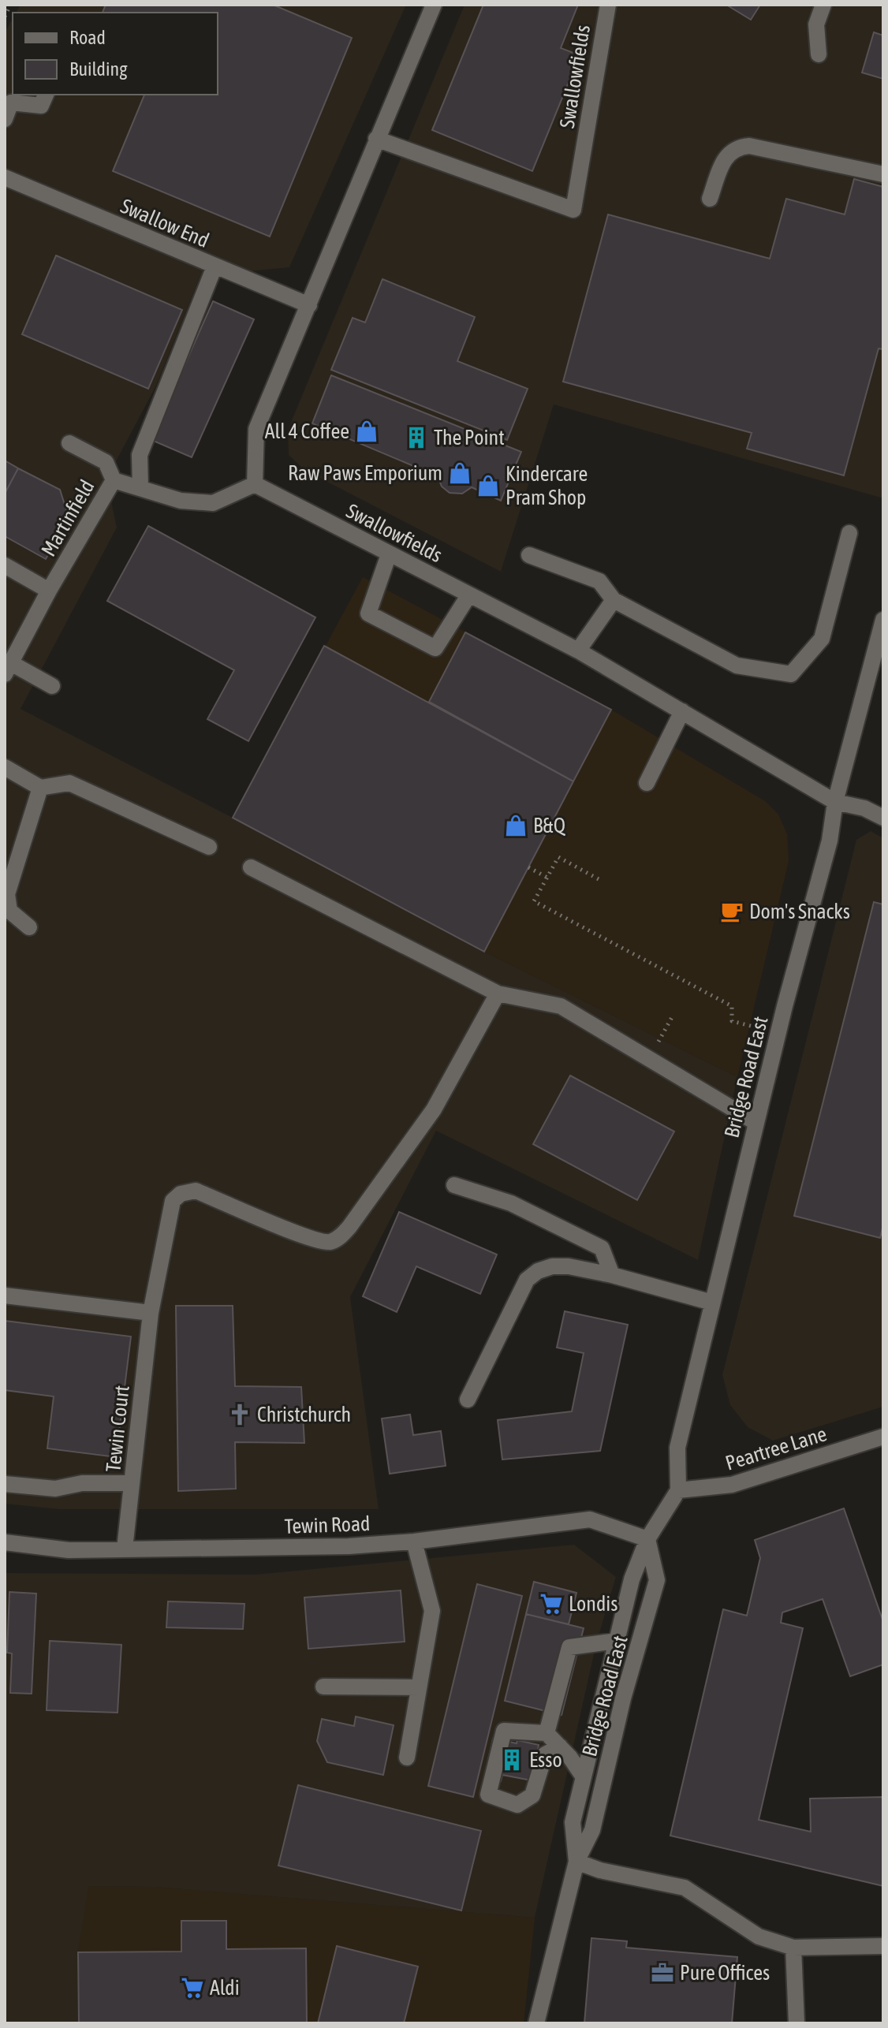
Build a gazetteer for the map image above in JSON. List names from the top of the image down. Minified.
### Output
{"streets":{"street":["Swallowfields","Swallow End","Martinfield","Bridge Road East","Tewin Court","Peartree Lane","Tewin Road"]},"crossings":[["Swallowfields","Martinfield"],["Swallowfields","Bridge Road East"],["Bridge Road East","Peartree Lane"],["Bridge Road East","Tewin Road"],["Tewin Court","Tewin Road"]],"places":{"shop":["All 4 Coffee","Raw Paws Emporium","Kindercare Pram Shop","B&Q"],"building":["The Point","Esso"],"cafe":["Dom's Snacks"],"church":["Christchurch"],"supermarket":["Londis","Aldi"],"office":["Pure Offices"]},"legend":["Road","Building"]}
